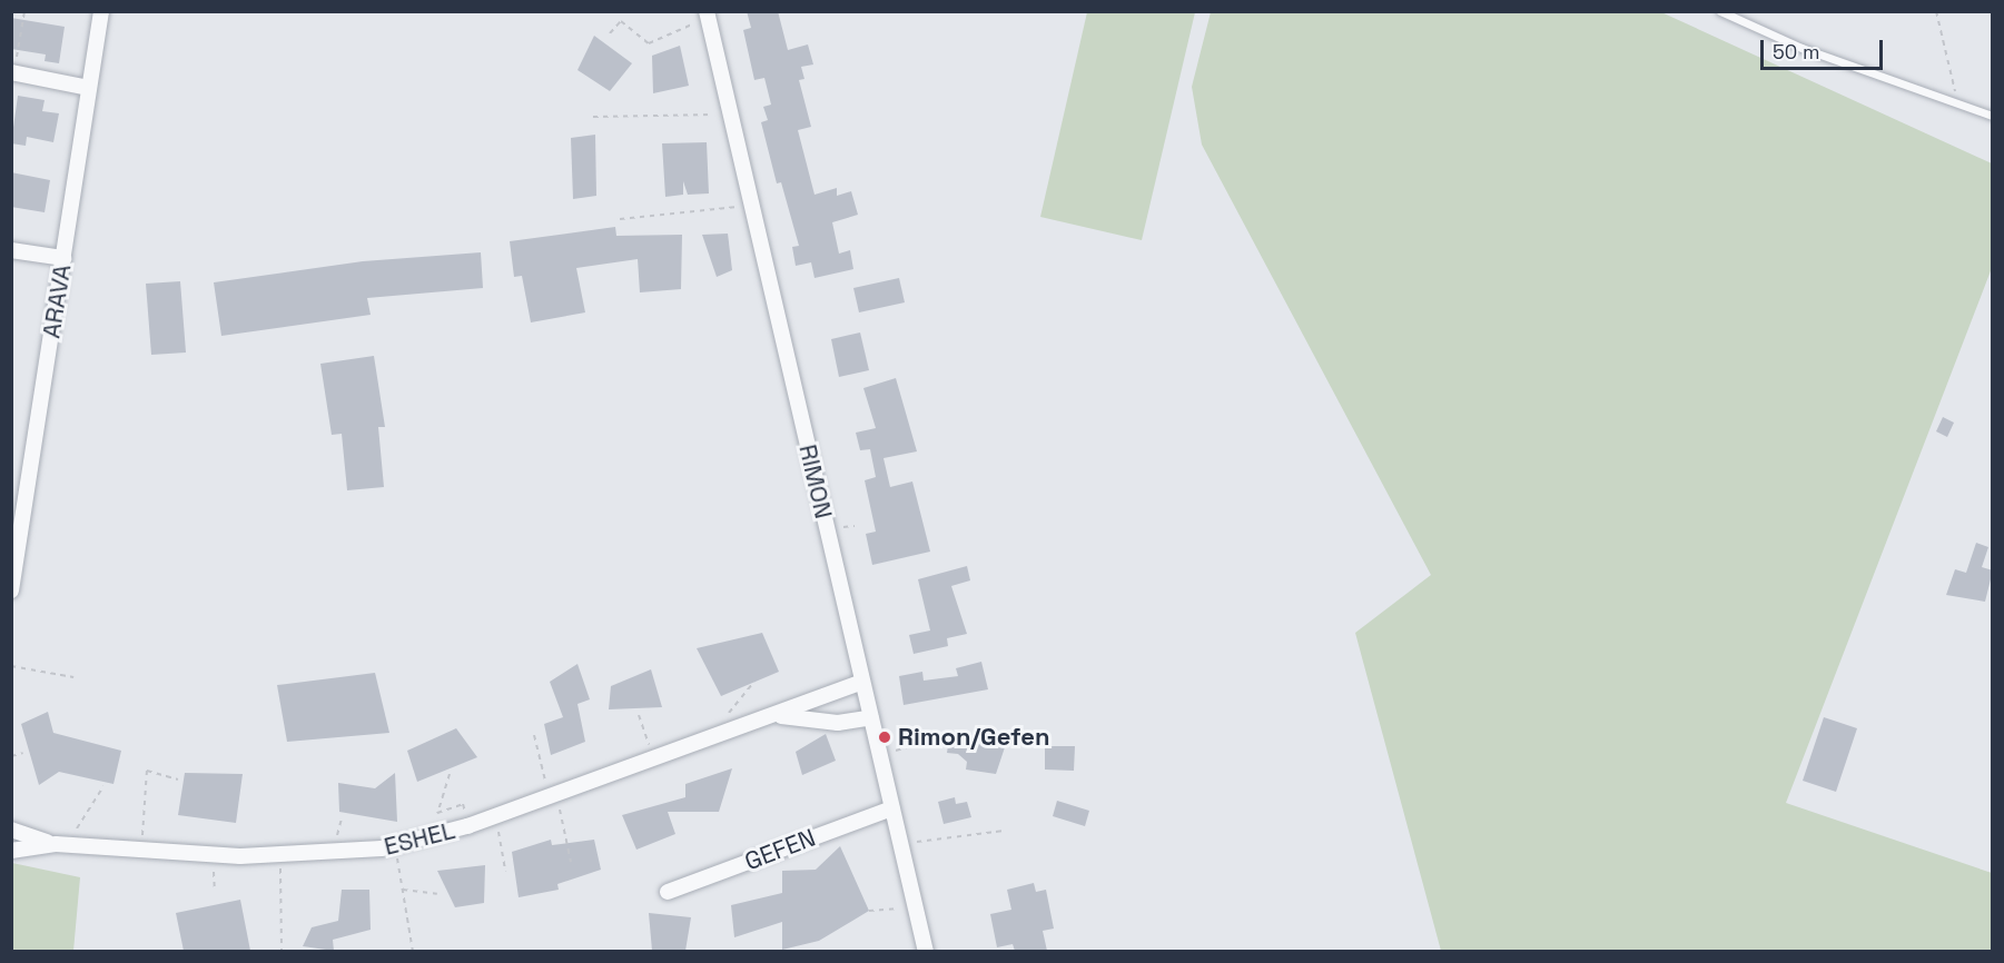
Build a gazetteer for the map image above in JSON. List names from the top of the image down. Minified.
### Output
{"streets":{"street":["ARAVA","RIMON","ESHEL","GEFEN"]},"crossings":[["RIMON","ESHEL"],["RIMON","GEFEN"]],"places":["Rimon/Gefen"],"scale_bar":"50 m"}
